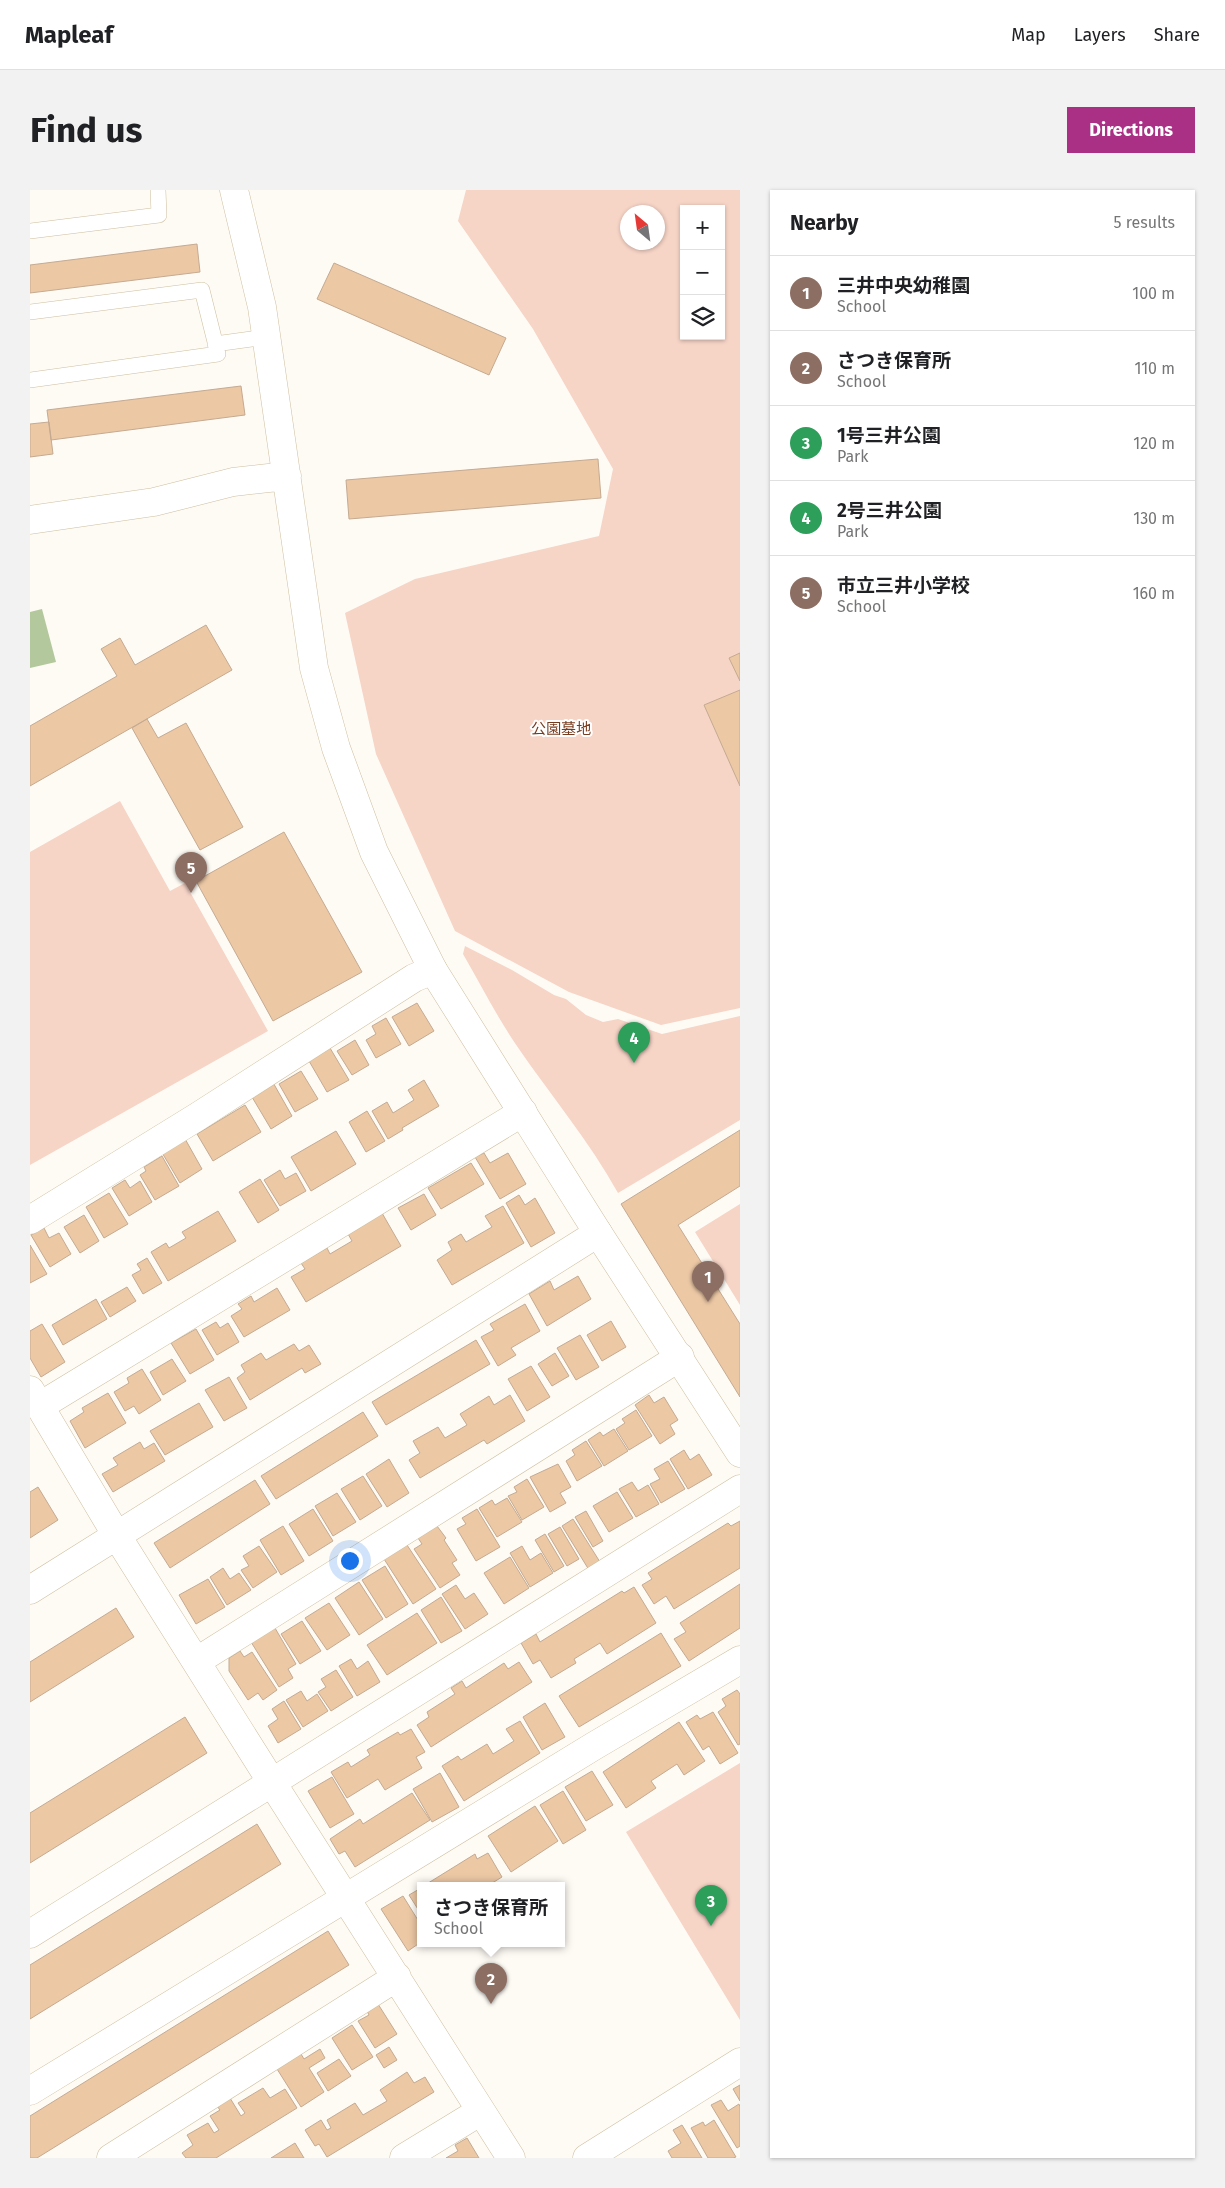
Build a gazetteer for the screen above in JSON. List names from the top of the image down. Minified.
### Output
{"parks":["公園墓地"],"north":"top left","page":{"header":"Mapleaf","nav":["Map","Layers","Share"],"buttons":"Directions","title":"Find us","heading":["Nearby","5 results"],"map_buttons":["+","−"],"list":[{"mark":"1","name":"三井中央幼稚園","note":"School","value":"100 m"},{"mark":"2","name":"さつき保育所","note":"School","value":"110 m"},{"mark":"3","name":"1号三井公園","note":"Park","value":"120 m"},{"mark":"4","name":"2号三井公園","note":"Park","value":"130 m"},{"mark":"5","name":"市立三井小学校","note":"School","value":"160 m"}],"pins":["5","4","1","3","2"],"popup":["さつき保育所","School"]}}
